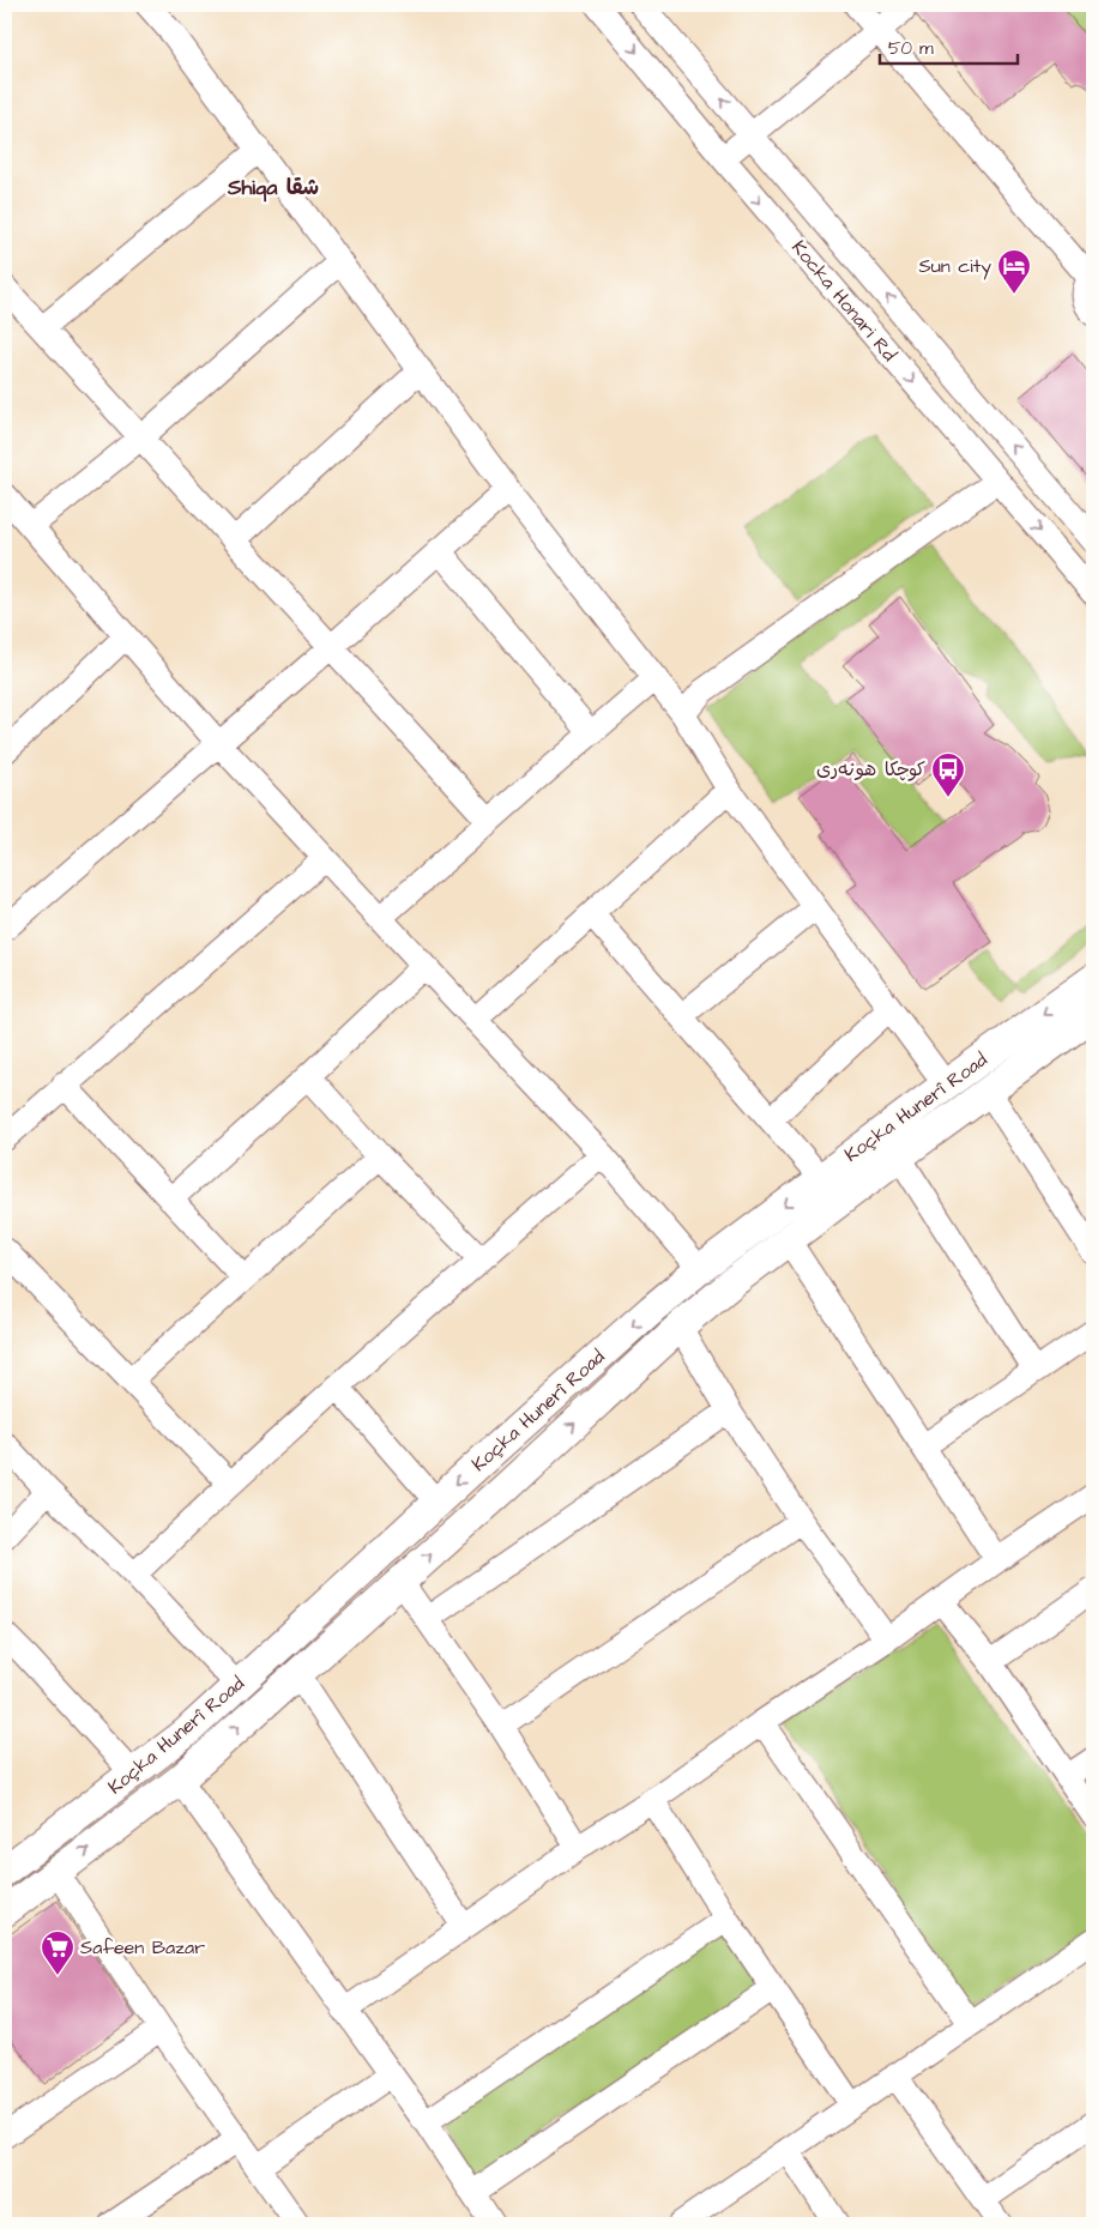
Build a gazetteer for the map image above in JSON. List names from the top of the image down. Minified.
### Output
{"streets":{"main road":["Koçka Hunerî Road"],"street":["Kocka Honari Rd"]},"districts":["Shiqa شقا"],"places":{"hotel":["Sun city"],"bus stop":["كوچكا هونەری"],"supermarket":["Safeen Bazar"]},"scale_bar":"50 m"}
